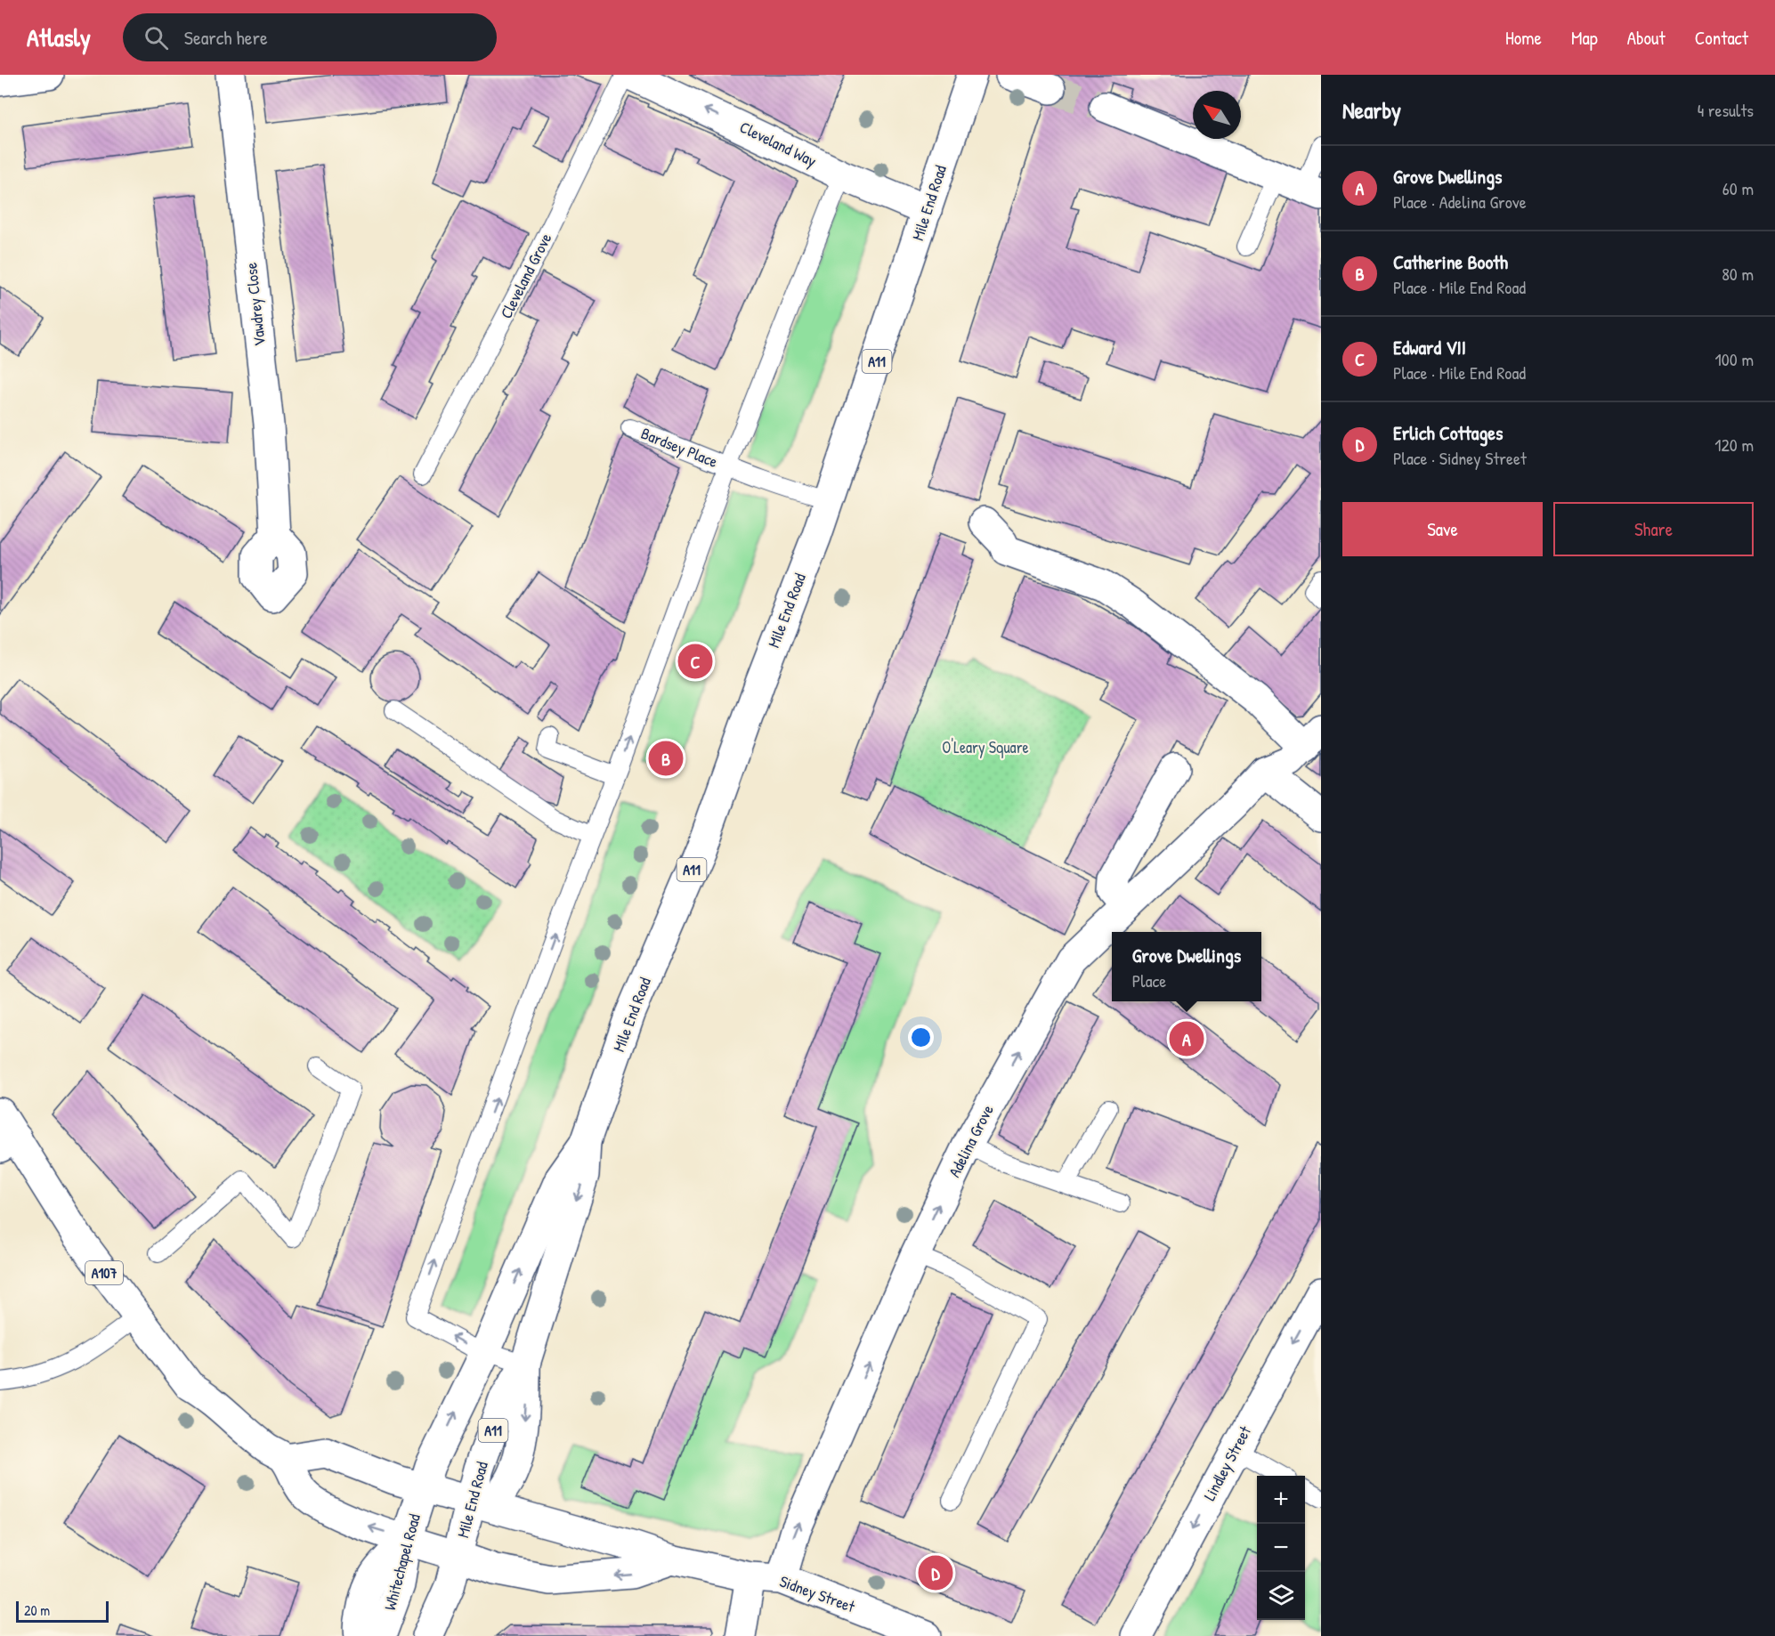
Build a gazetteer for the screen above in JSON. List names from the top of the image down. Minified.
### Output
{"streets":{"main road":["Cleveland Way","Mile End Road","Vawdrey Close","A11","Adelina Grove","A107","Lindley Street","Whitechapel Road","Sidney Street"],"lane":["Cleveland Grove","Bardsey Place"]},"crossings":[["Cleveland Way","Mile End Road"],["Mile End Road","A11"],["Mile End Road","Bardsey Place"],["Mile End Road","A107"],["Mile End Road","Whitechapel Road"],["Mile End Road","Sidney Street"],["A11","A107"],["A11","Whitechapel Road"],["Adelina Grove","Sidney Street"],["A107","Whitechapel Road"],["A107","Sidney Street"],["Whitechapel Road","Sidney Street"]],"one_way":["Cleveland Way","Adelina Grove","Lindley Street"],"parks":["O'Leary Square"],"scale_bar":"20 m","north":"top left","page":{"header":"Atlasly","search":"Search here","nav":["Home","Map","About","Contact"],"heading":["Nearby","4 results"],"list":[{"mark":"A","name":"Grove Dwellings","note":"Place · Adelina Grove","value":"60 m"},{"mark":"B","name":"Catherine Booth","note":"Place · Mile End Road","value":"80 m"},{"mark":"C","name":"Edward VII","note":"Place · Mile End Road","value":"100 m"},{"mark":"D","name":"Erlich Cottages","note":"Place · Sidney Street","value":"120 m"}],"buttons":["Save","Share"],"pins":["C","B","A","D"],"popup":["Grove Dwellings","Place"],"map_buttons":["+","−"],"scale":"20 m"}}
